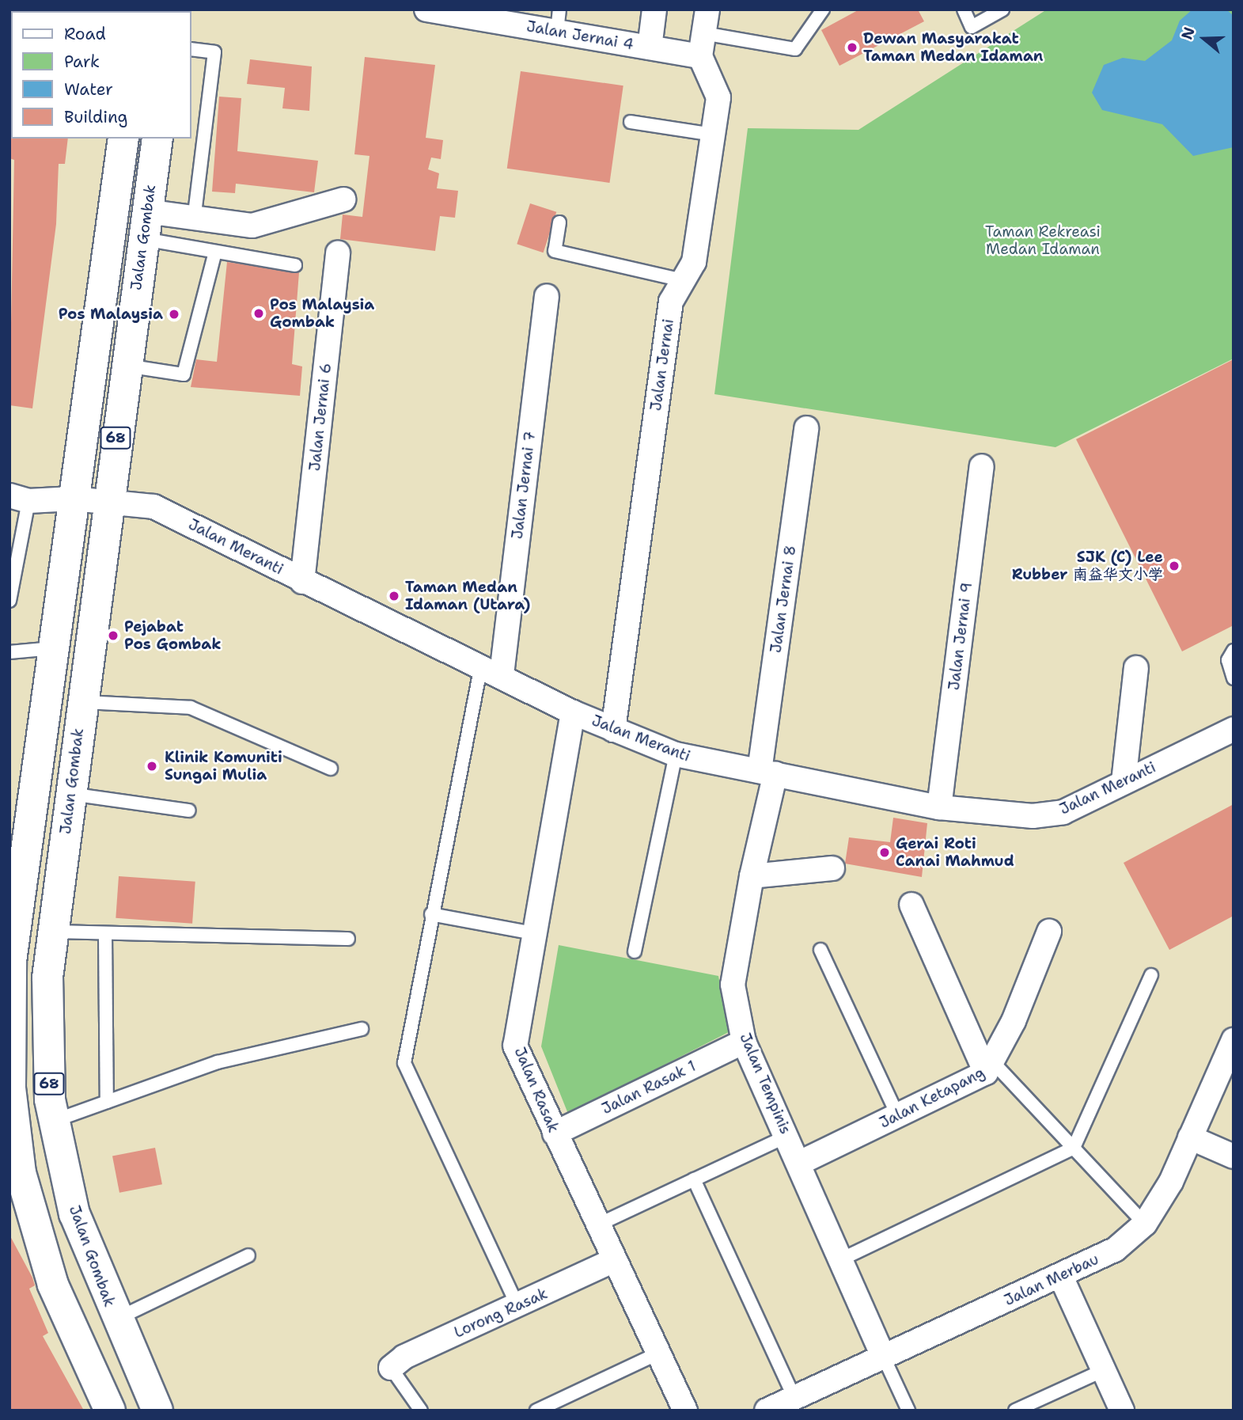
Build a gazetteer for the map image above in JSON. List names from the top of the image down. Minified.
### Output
{"streets":{"main road":["Jalan Gombak","68"],"street":["Jalan Jernai 4","Jalan Jernai","Jalan Jernai 6","Jalan Jernai 7","Jalan Meranti","Jalan Jernai 8","Jalan Jernai 9","Jalan Tempinis","Jalan Rasak 1","Jalan Rasak","Jalan Ketapang","Jalan Merbau","Lorong Rasak"]},"crossings":[["Jalan Jernai 4","Jalan Jernai"],["Jalan Gombak","Jalan Meranti"],["Jalan Jernai","Jalan Meranti"],["Jalan Jernai 6","Jalan Meranti"],["68","Jalan Meranti"],["Jalan Jernai 7","Jalan Meranti"],["Jalan Meranti","Jalan Jernai 8"],["Jalan Meranti","Jalan Jernai 9"],["Jalan Meranti","Jalan Rasak"],["Jalan Jernai 8","Jalan Tempinis"],["Jalan Tempinis","Jalan Rasak 1"],["Jalan Tempinis","Jalan Ketapang"],["Jalan Tempinis","Jalan Merbau"],["Jalan Rasak 1","Jalan Rasak"],["Jalan Rasak","Lorong Rasak"]],"parks":["Taman Rekreasi Medan Idaman"],"places":["Dewan Masyarakat Taman Medan Idaman","Pos Malaysia Gombak","Pos Malaysia","SJK (C) Lee Rubber 南益华文小学","Taman Medan Idaman (Utara)","Pejabat Pos Gombak","Klinik Komuniti Sungai Mulia","Gerai Roti Canai Mahmud"],"legend":["Road","Park","Water","Building"],"north":"left"}
